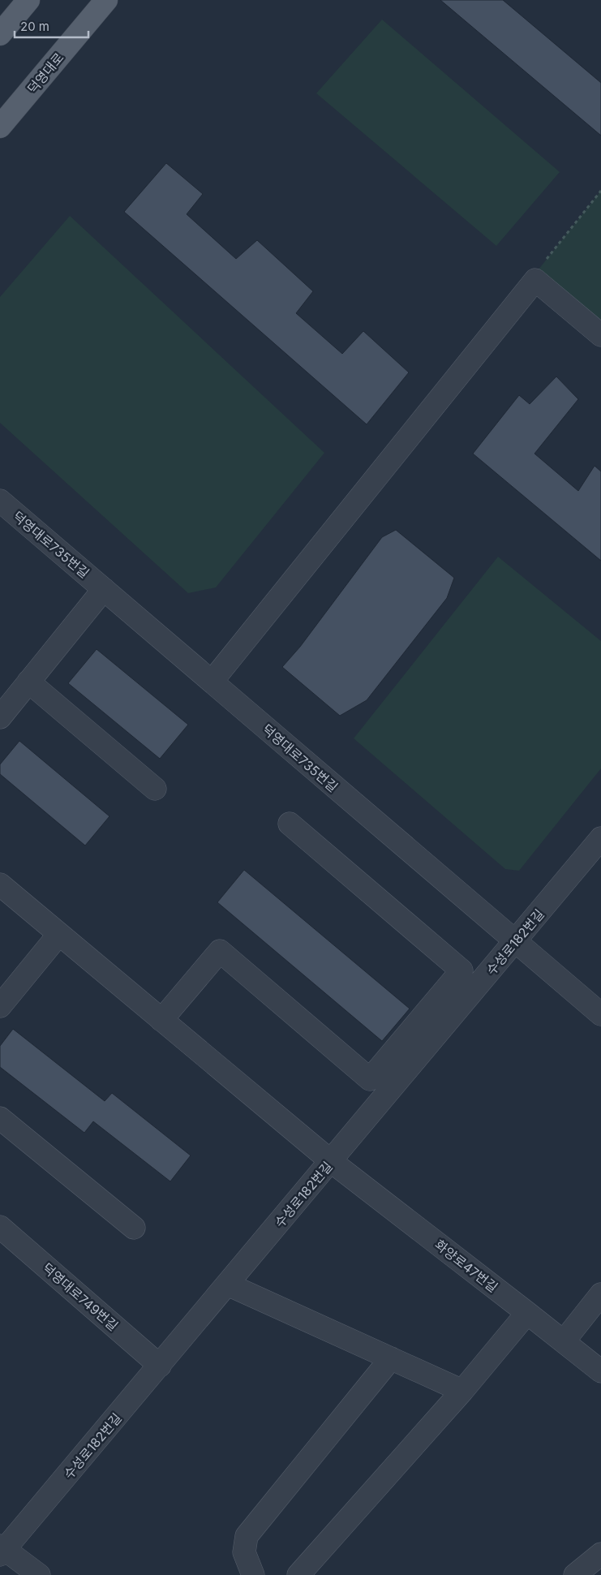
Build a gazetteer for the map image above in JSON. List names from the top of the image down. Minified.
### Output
{"streets":{"main road":["덕영대로"],"street":["덕영대로735번길","수성로182번길","화양로47번길","덕영대로749번길"]},"crossings":[["덕영대로735번길","수성로182번길"],["수성로182번길","화양로47번길"],["수성로182번길","덕영대로749번길"]],"scale_bar":"20 m"}
